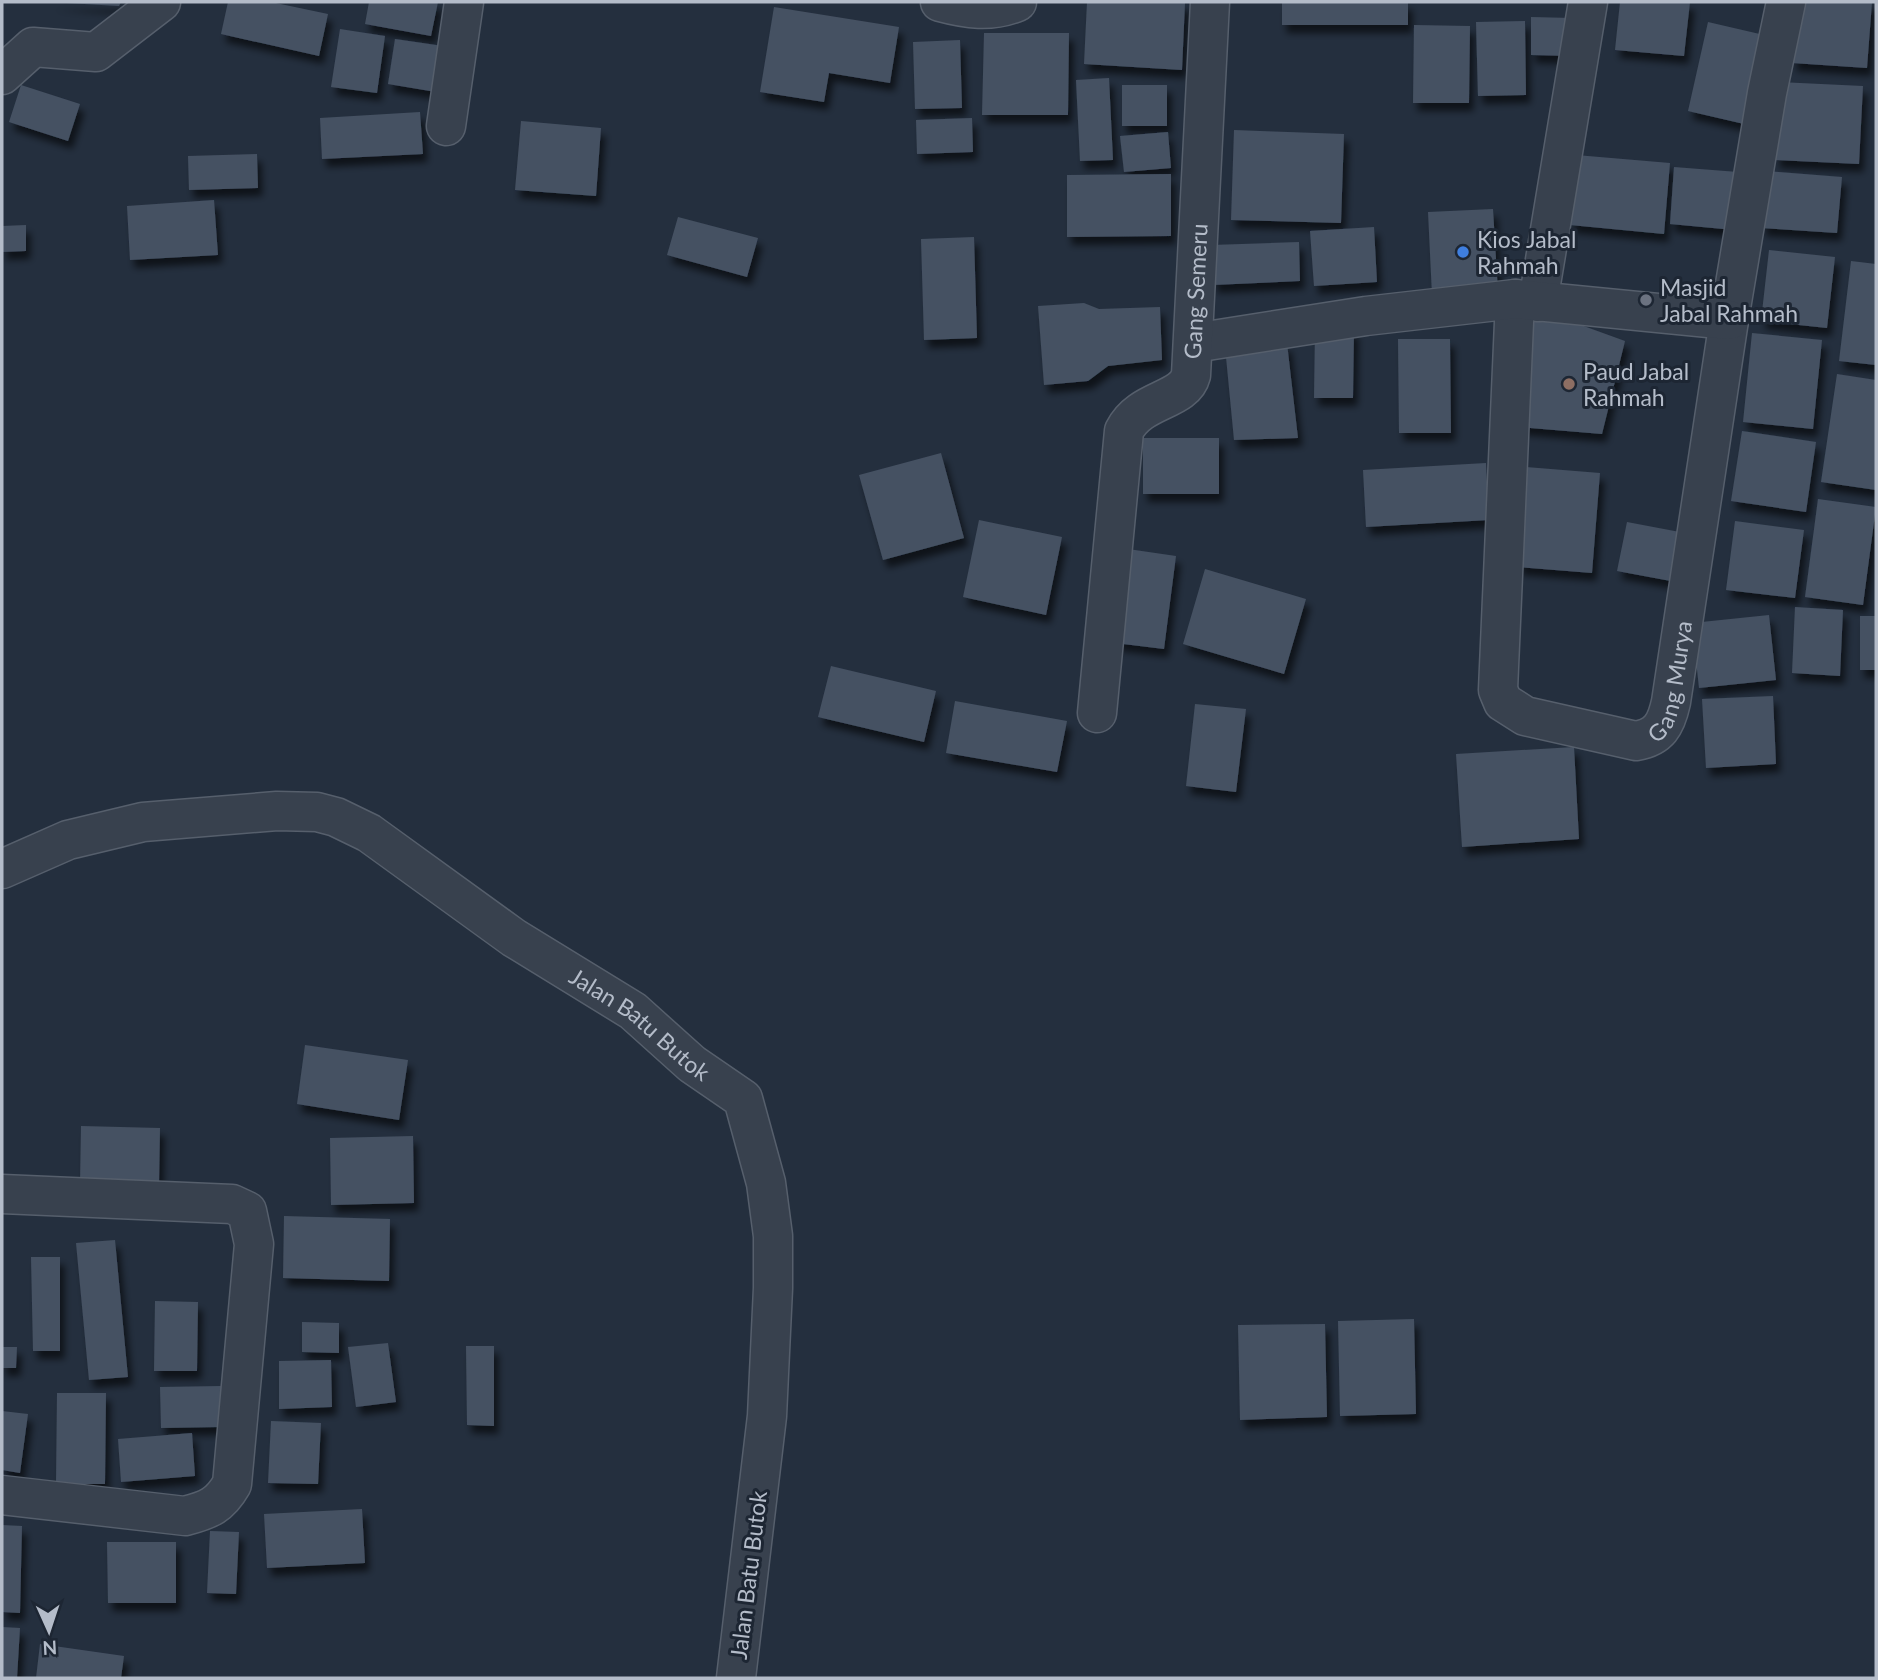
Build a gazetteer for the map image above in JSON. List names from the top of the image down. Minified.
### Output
{"streets":{"street":["Gang Semeru","Gang Murya","Jalan Batu Butok"]},"places":["Kios Jabal Rahmah","Masjid Jabal Rahmah","Paud Jabal Rahmah"],"north":"bottom"}
